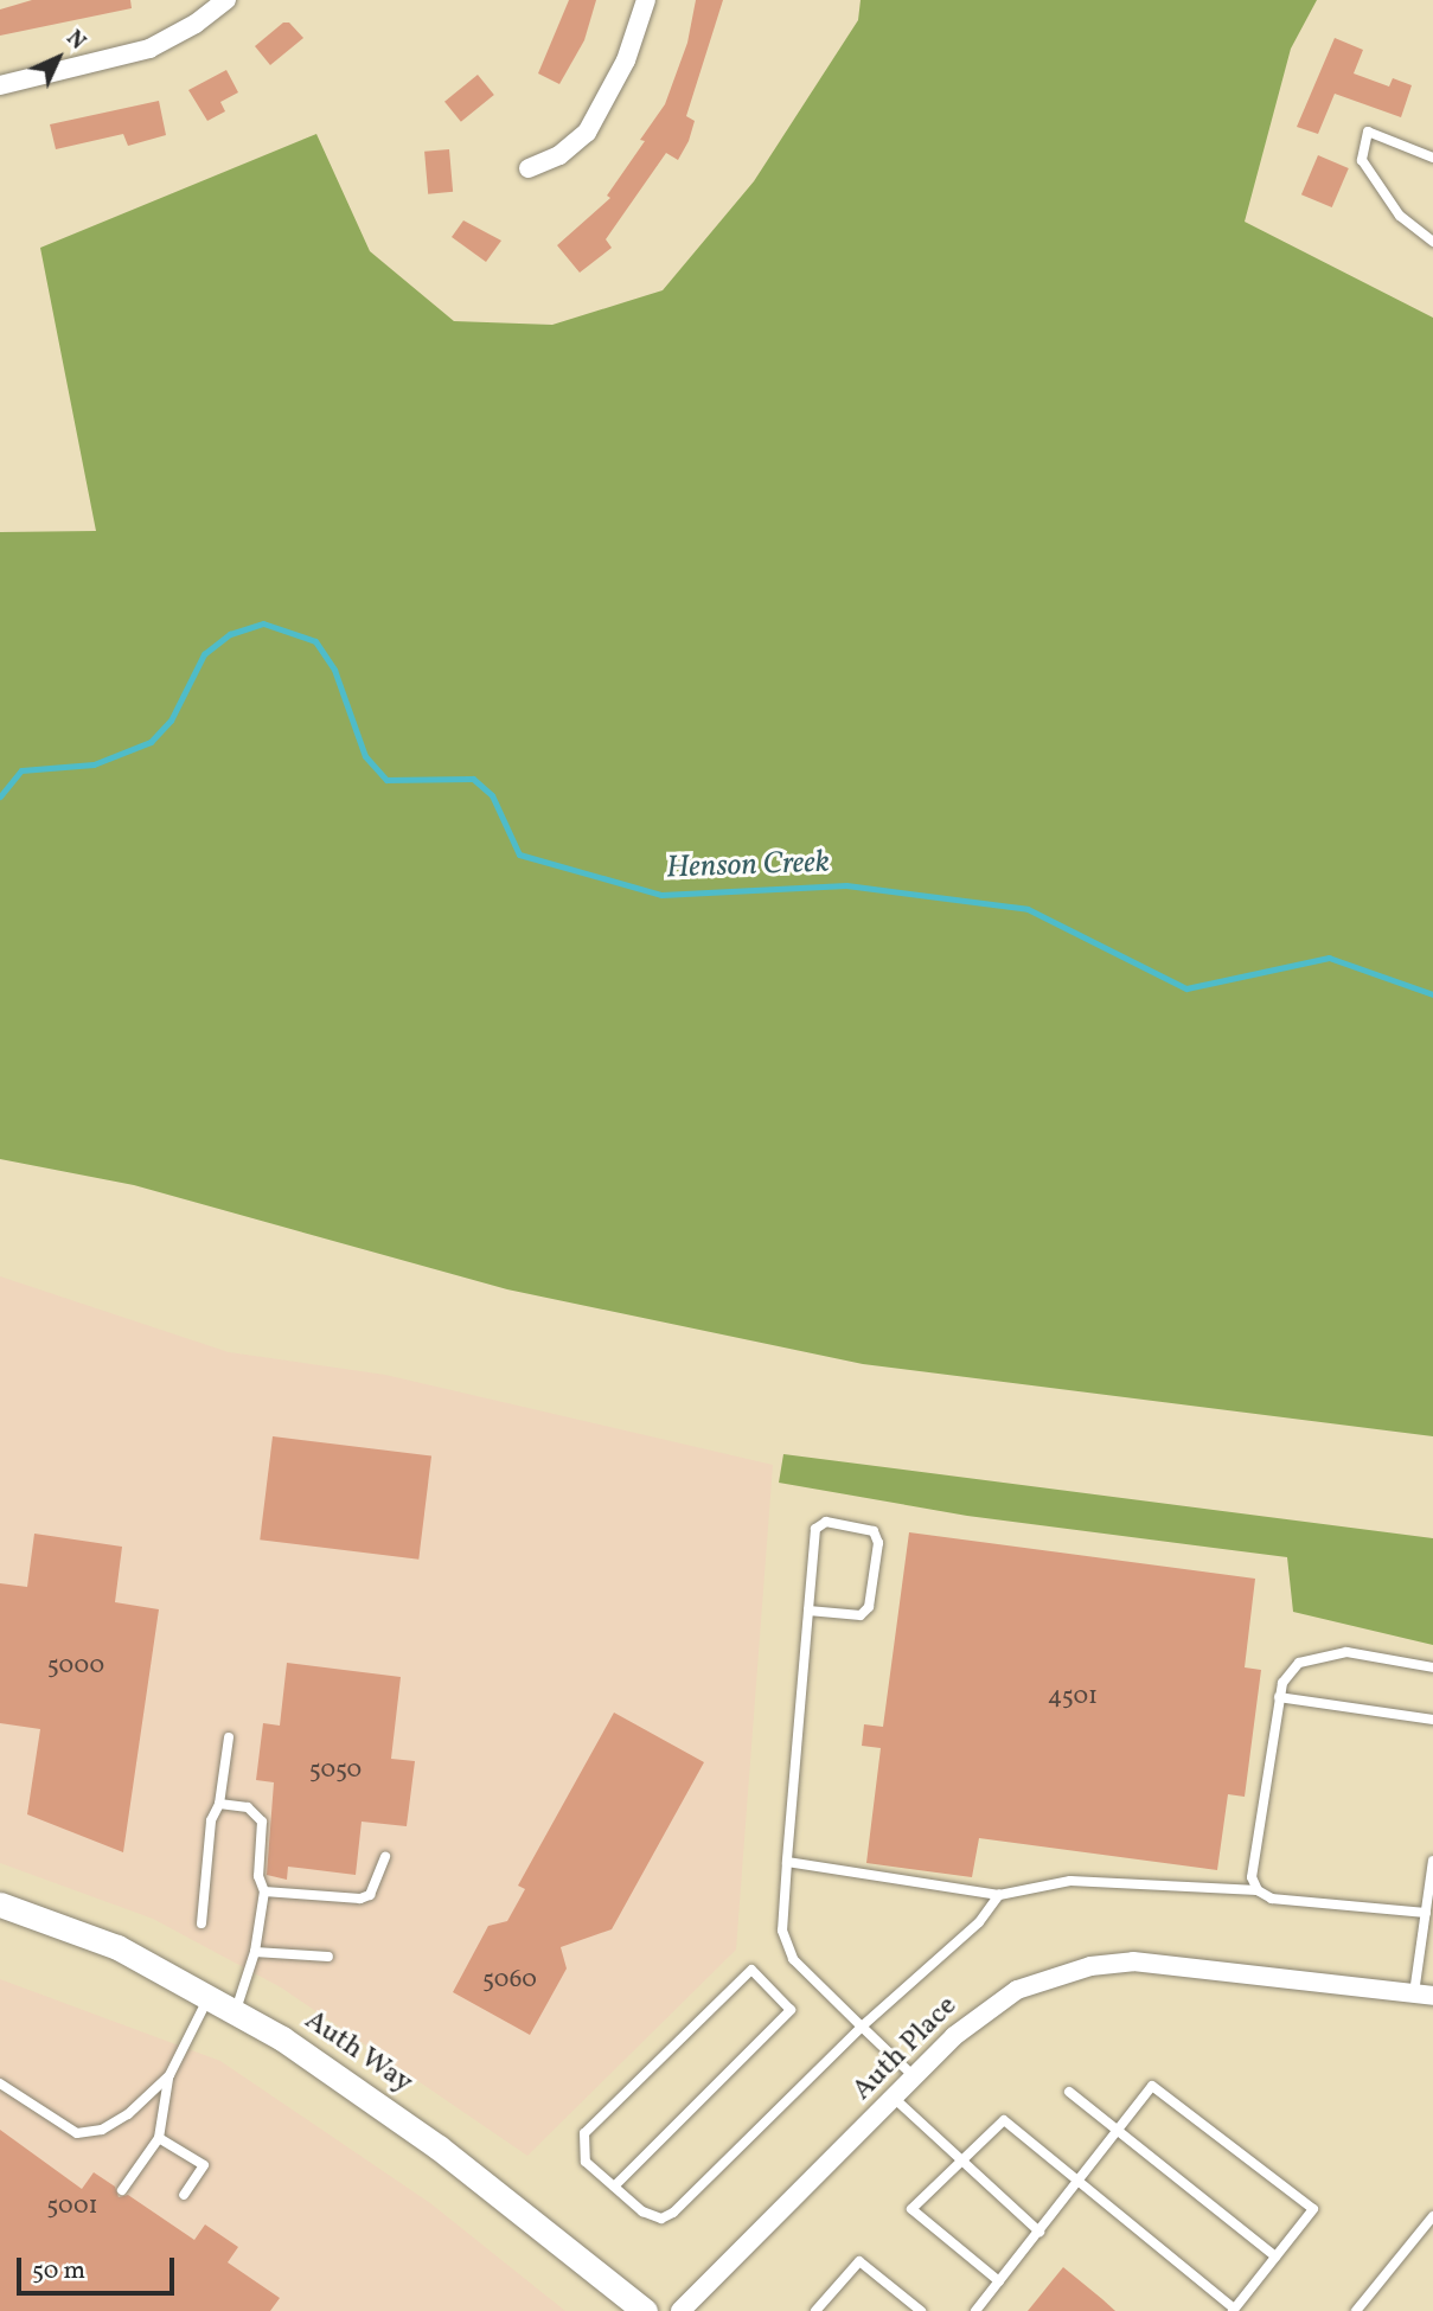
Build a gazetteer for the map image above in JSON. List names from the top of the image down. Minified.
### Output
{"streets":{"street":["Auth Place","Auth Way"]},"water":["Henson Creek"],"house_numbers":["5000","4501","5050","5060","5001"],"scale_bar":"50 m","north":"top right"}
